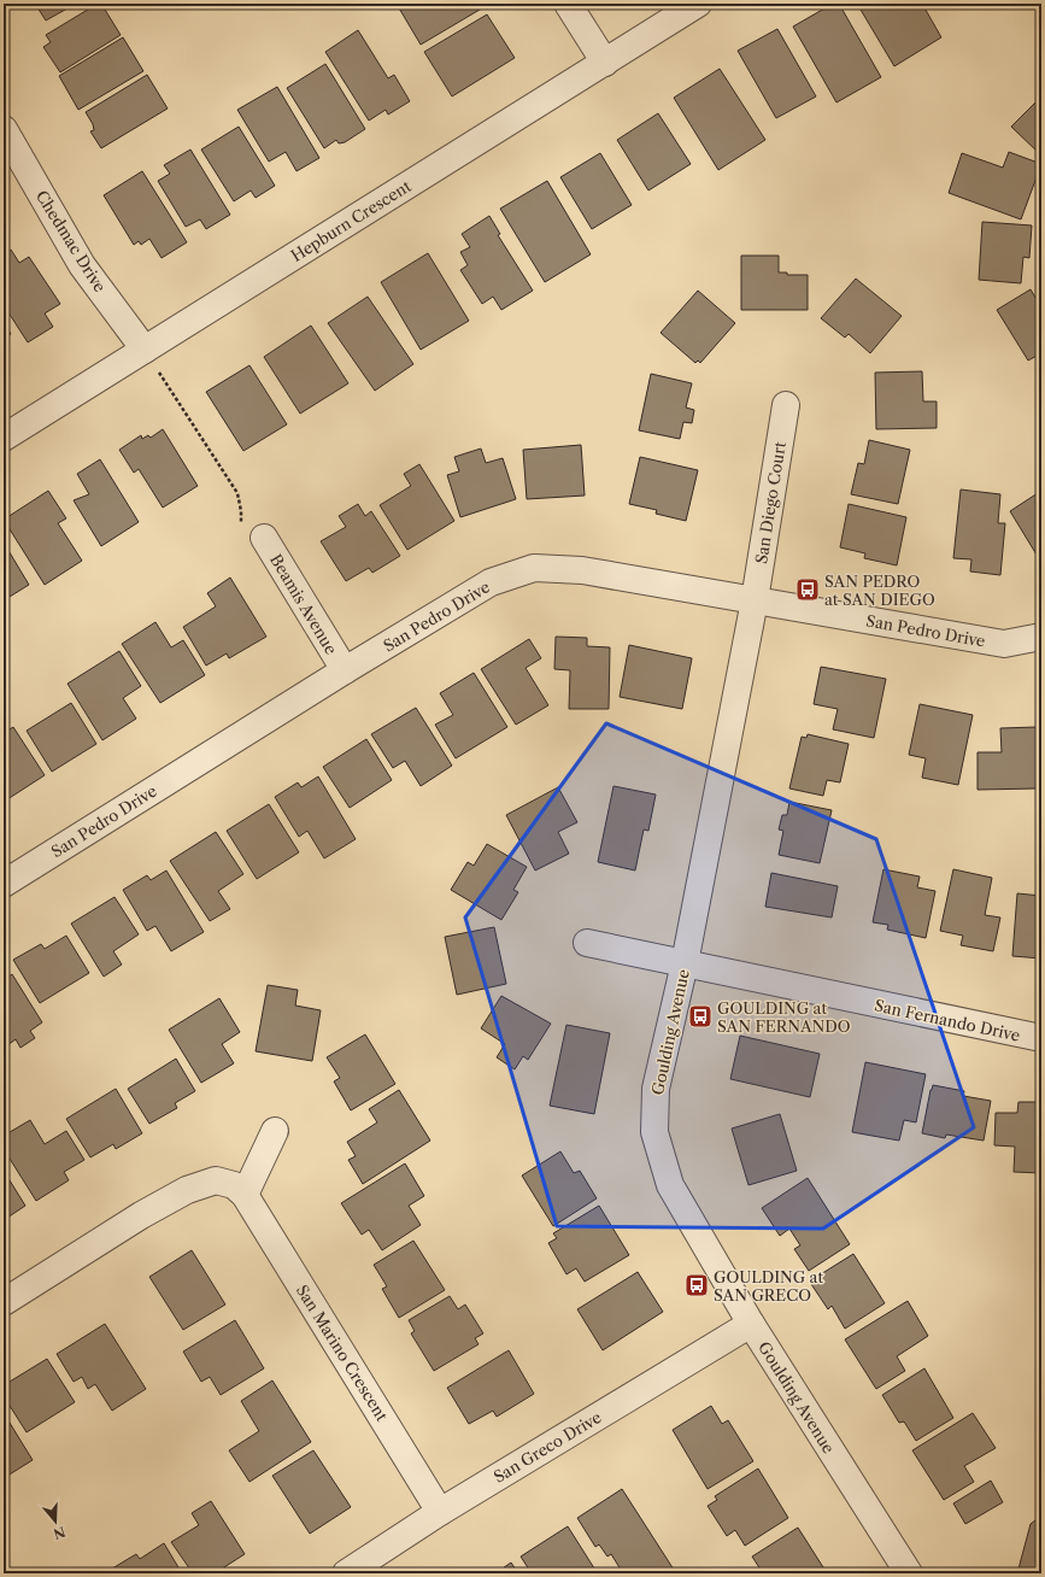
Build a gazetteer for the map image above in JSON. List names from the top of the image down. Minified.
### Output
{"streets":{"street":["Hepburn Crescent","Chedmac Drive","San Diego Court","Beamis Avenue","San Pedro Drive","San Fernando Drive","Goulding Avenue","San Marino Crescent","San Greco Drive"]},"crossings":[["Hepburn Crescent","Chedmac Drive"],["San Diego Court","San Pedro Drive"],["San Diego Court","Goulding Avenue"],["Beamis Avenue","San Pedro Drive"],["San Pedro Drive","Goulding Avenue"],["San Fernando Drive","Goulding Avenue"],["Goulding Avenue","San Greco Drive"],["San Marino Crescent","San Greco Drive"]],"places":{"bus stop":["SAN PEDRO at SAN DIEGO","GOULDING at SAN FERNANDO","GOULDING at SAN GRECO"]},"north":"bottom"}
